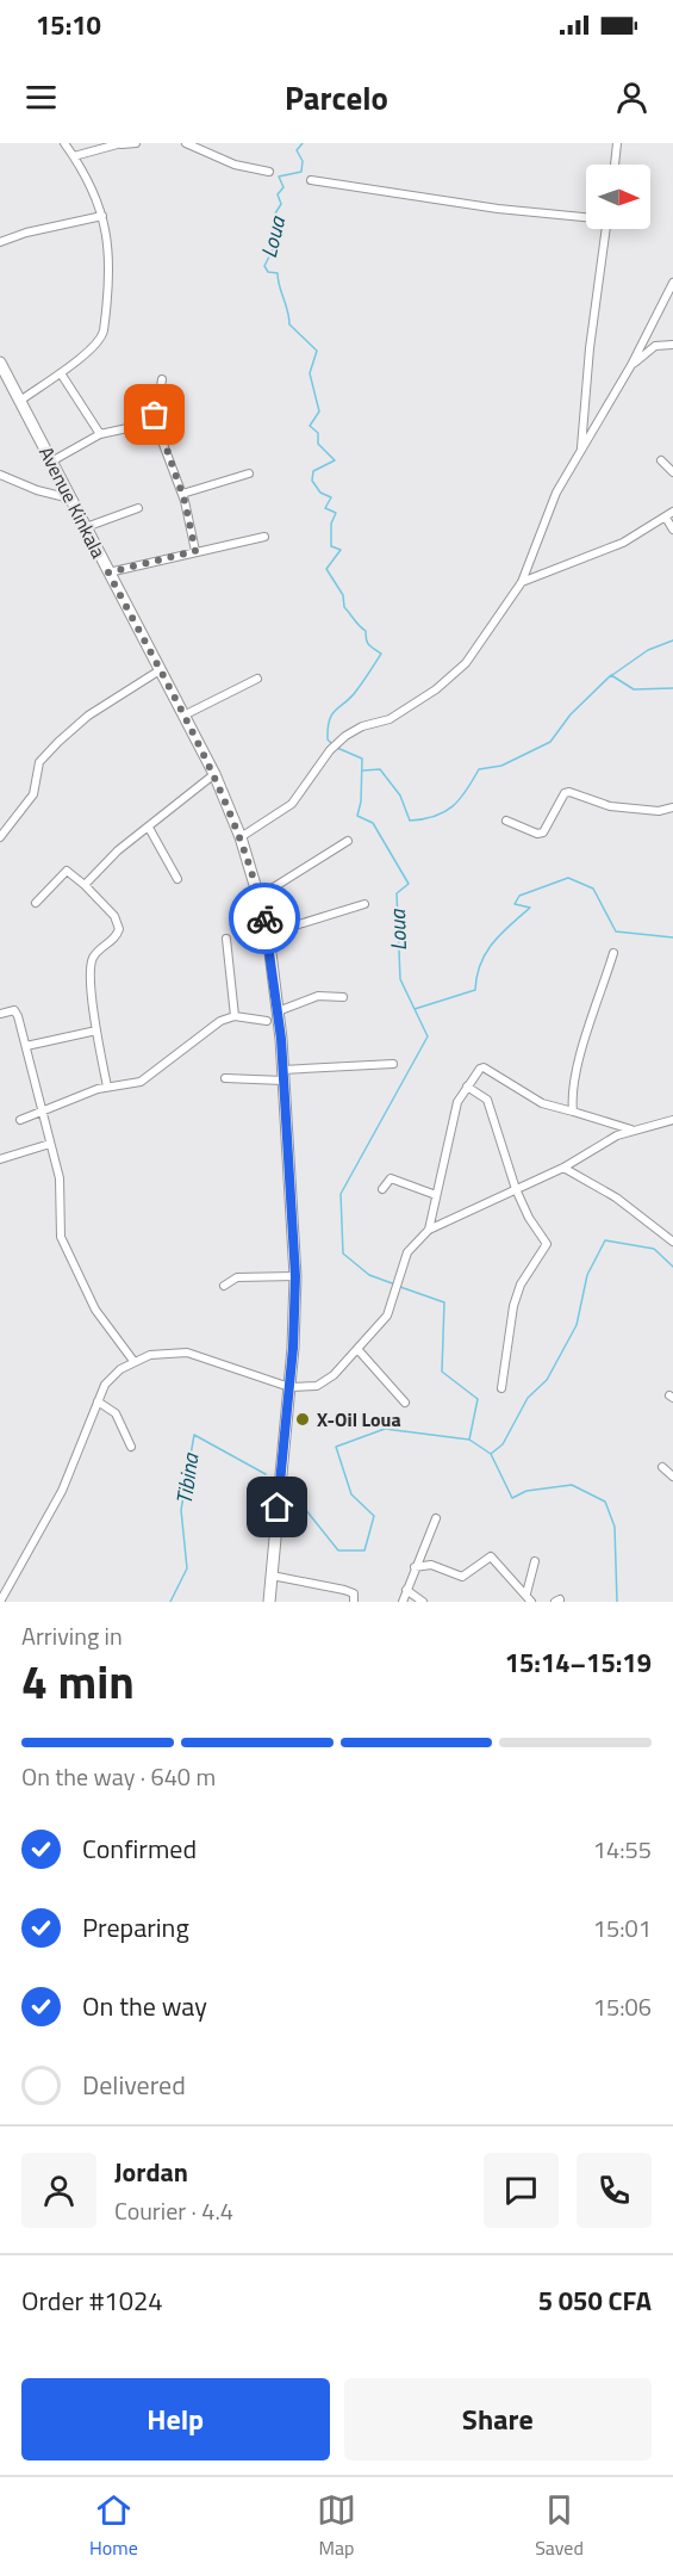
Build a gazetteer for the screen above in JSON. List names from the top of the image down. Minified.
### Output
{"streets":{"main road":["Avenue Kinkala"]},"water":["Loua","Tibina"],"places":["X-Oil Loua"],"north":"right","page":{"status":"15:10","header":"Parcelo","heading":["4 min","Arriving in","15:14–15:19"],"panel":["Jordan","Courier · 4.4","Order #1024","5 050 CFA"],"bar":"On the way · 640 m","list":[["Confirmed","14:55"],["Preparing","15:01"],["On the way","15:06"],"Delivered"],"buttons":["Help","Share"],"tabs":["Home","Map","Saved"]}}
